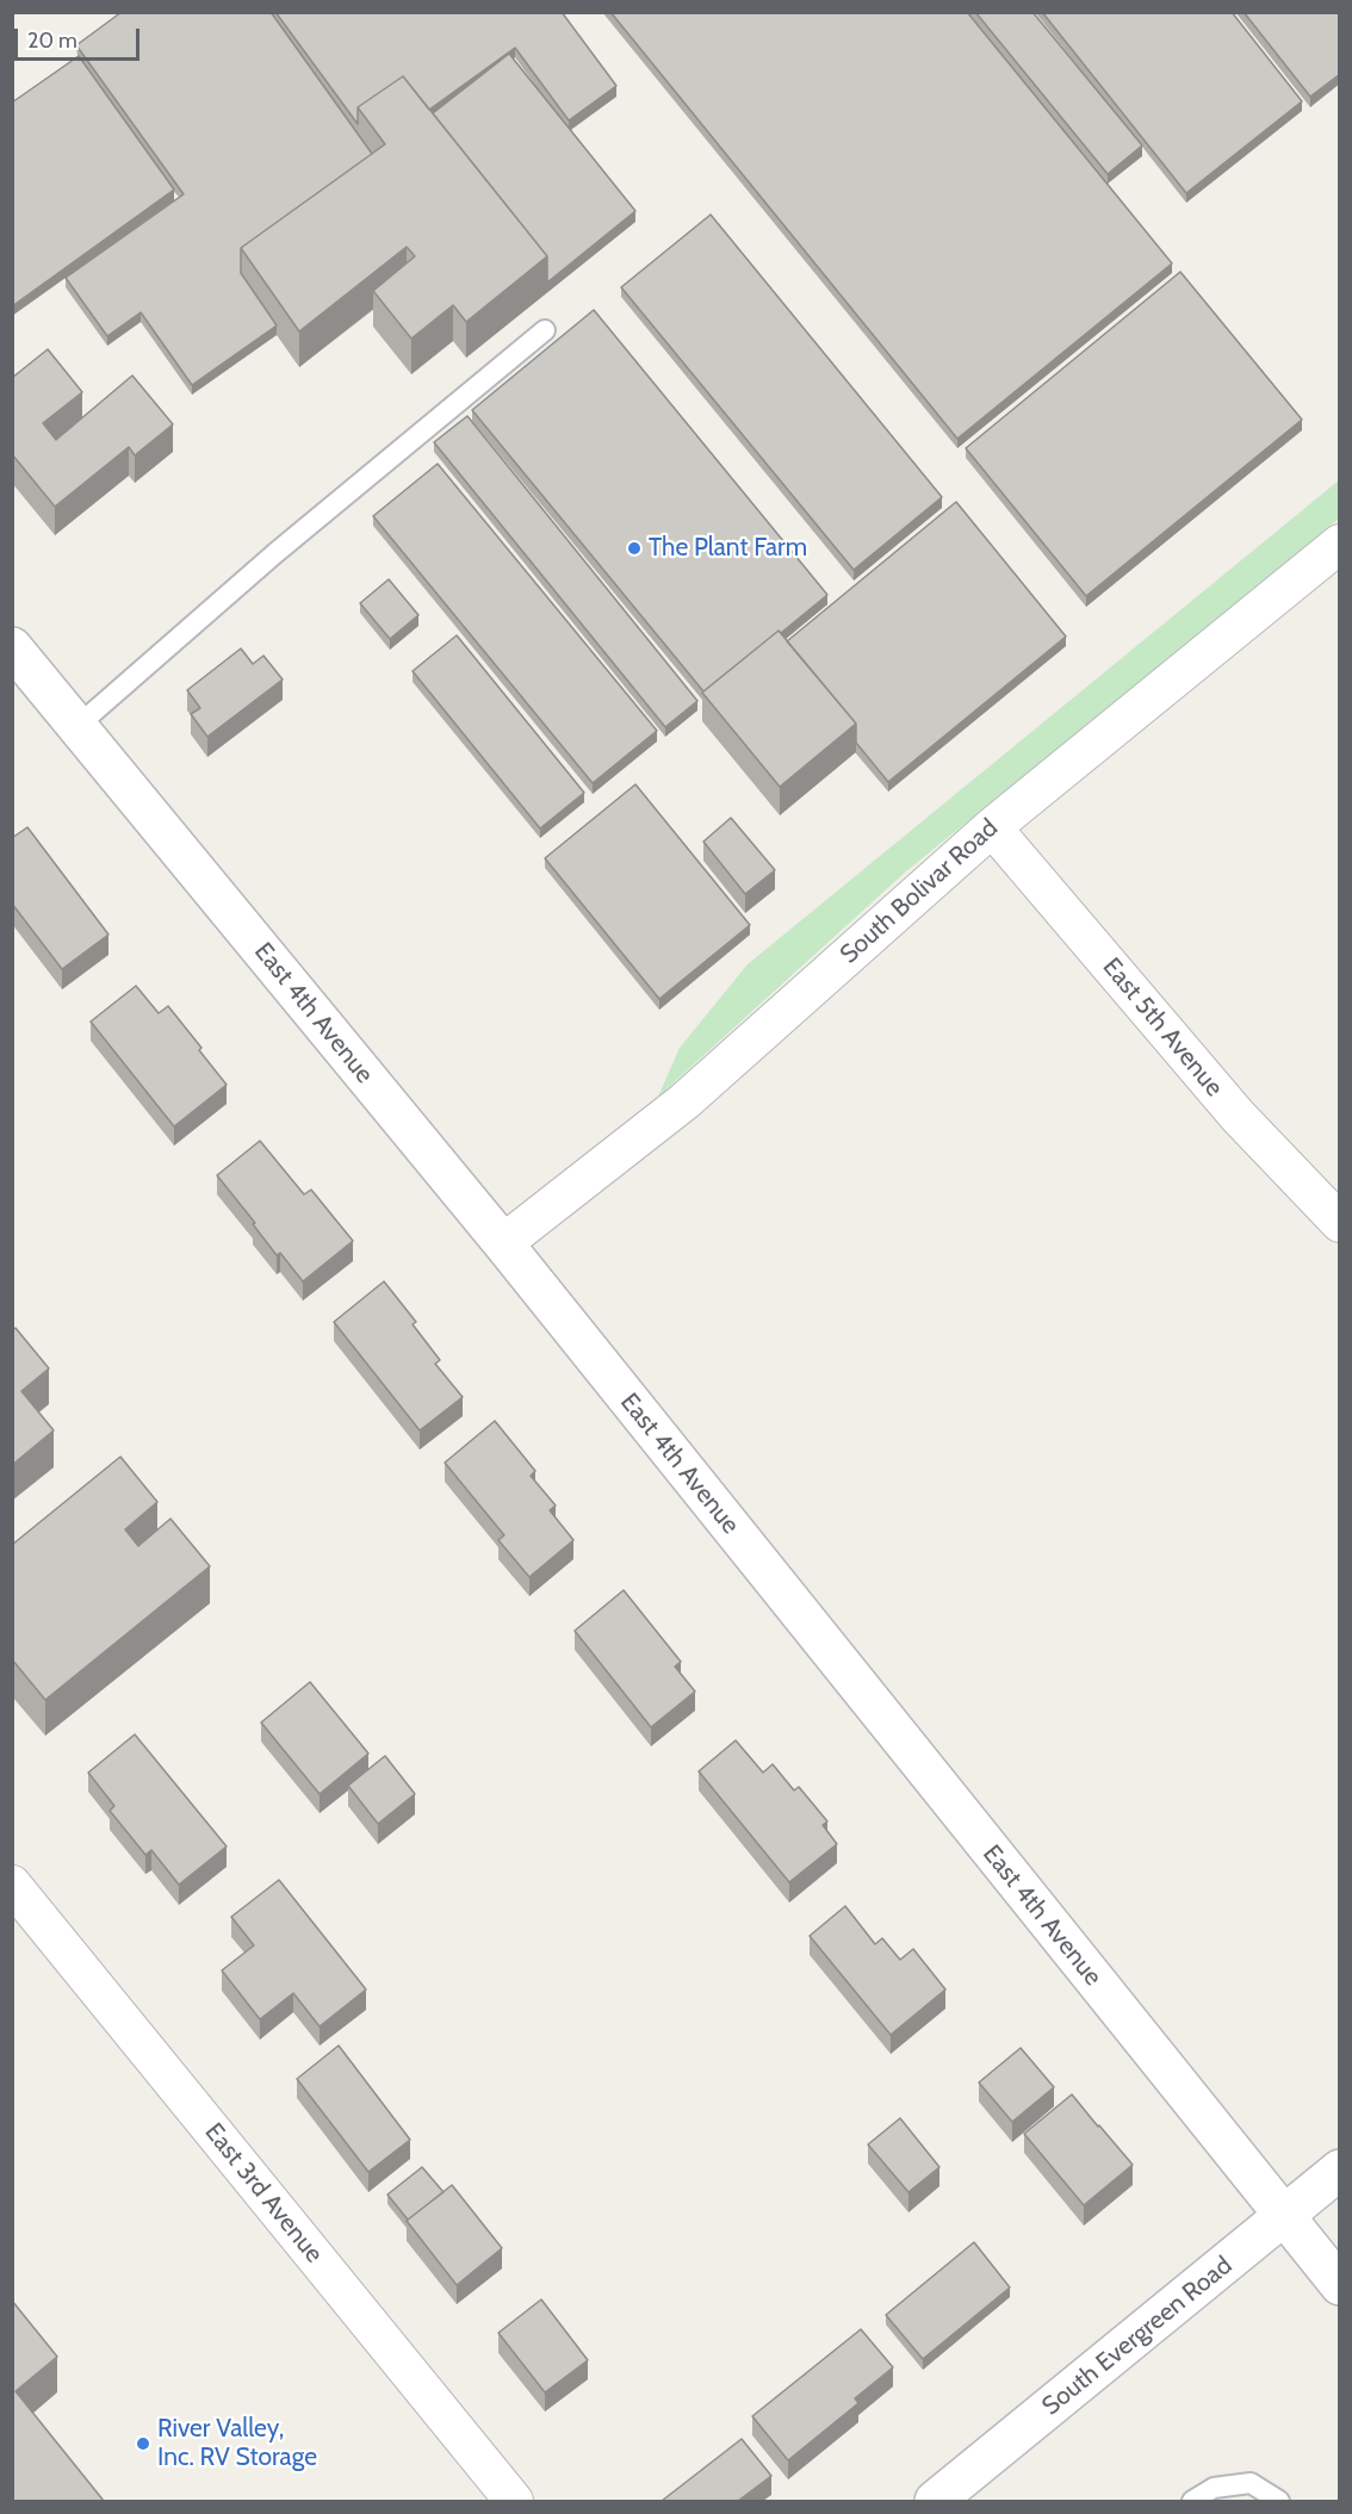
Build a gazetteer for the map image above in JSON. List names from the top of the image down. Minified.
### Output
{"streets":{"street":["South Bolivar Road","East 4th Avenue","East 5th Avenue","East 3rd Avenue","South Evergreen Road"]},"crossings":[["South Bolivar Road","East 4th Avenue"],["South Bolivar Road","East 5th Avenue"],["East 4th Avenue","South Evergreen Road"]],"places":["The Plant Farm","River Valley, Inc. RV Storage"],"scale_bar":"20 m"}
